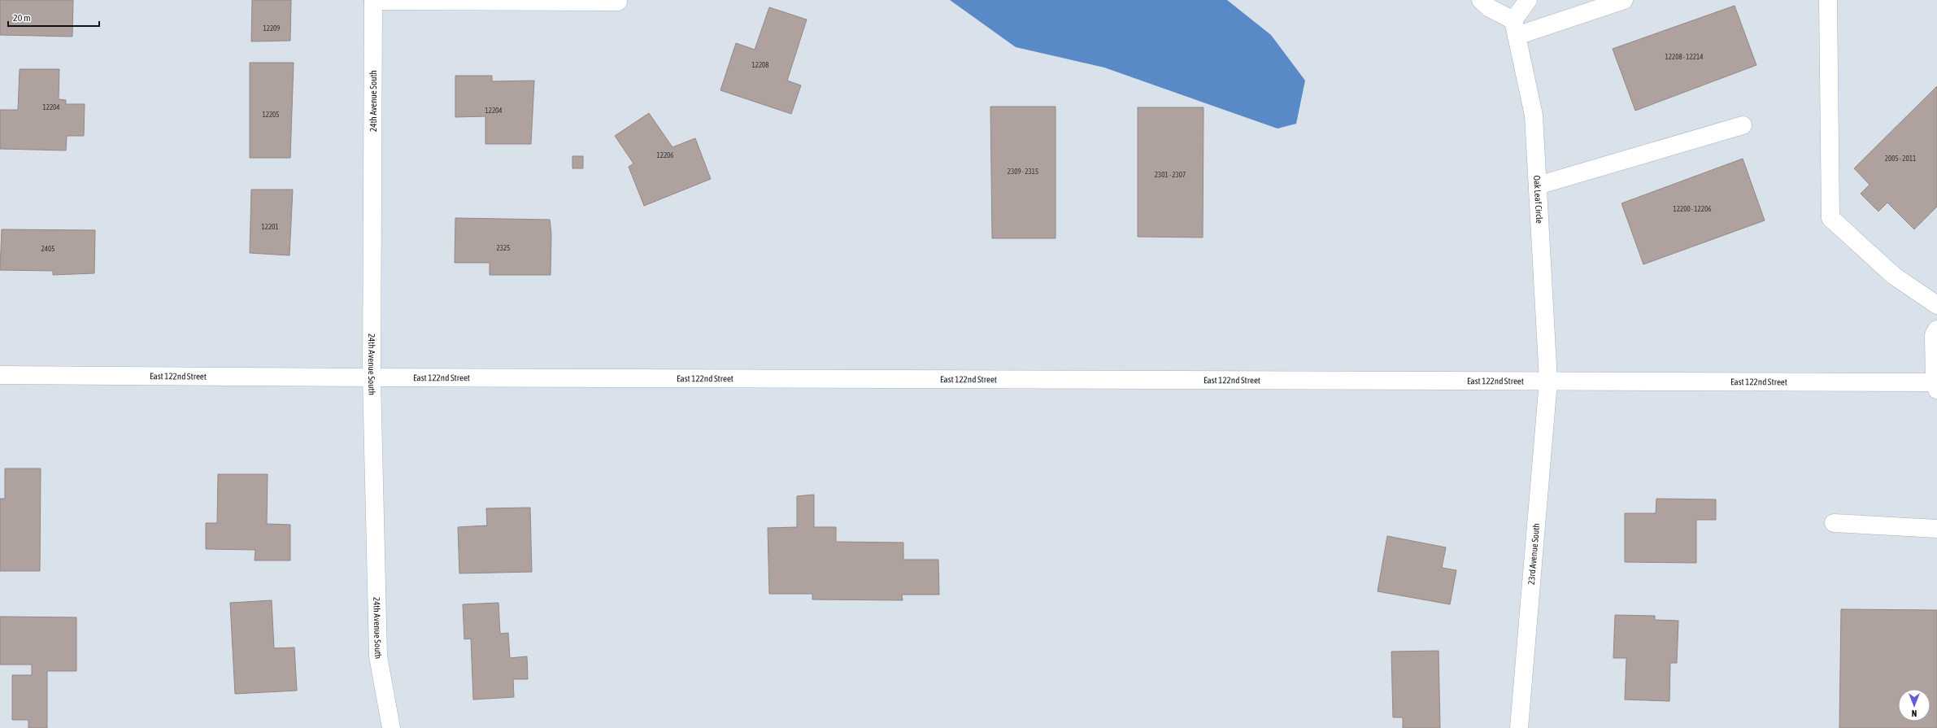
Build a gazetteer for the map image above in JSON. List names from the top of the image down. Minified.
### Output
{"streets":{"street":["24th Avenue South","Oak Leaf Circle","East 122nd Street","23rd Avenue South"]},"crossings":[["24th Avenue South","East 122nd Street"],["Oak Leaf Circle","East 122nd Street"],["Oak Leaf Circle","23rd Avenue South"],["East 122nd Street","23rd Avenue South"]],"house_numbers":["12209","12208 - 12214","12208","12204","12204","12205","12206","2005 - 2011","2309 - 2315","2301 - 2307","12200 - 12206","12201","2325","2405"],"scale_bar":"20 m","north":"bottom"}
